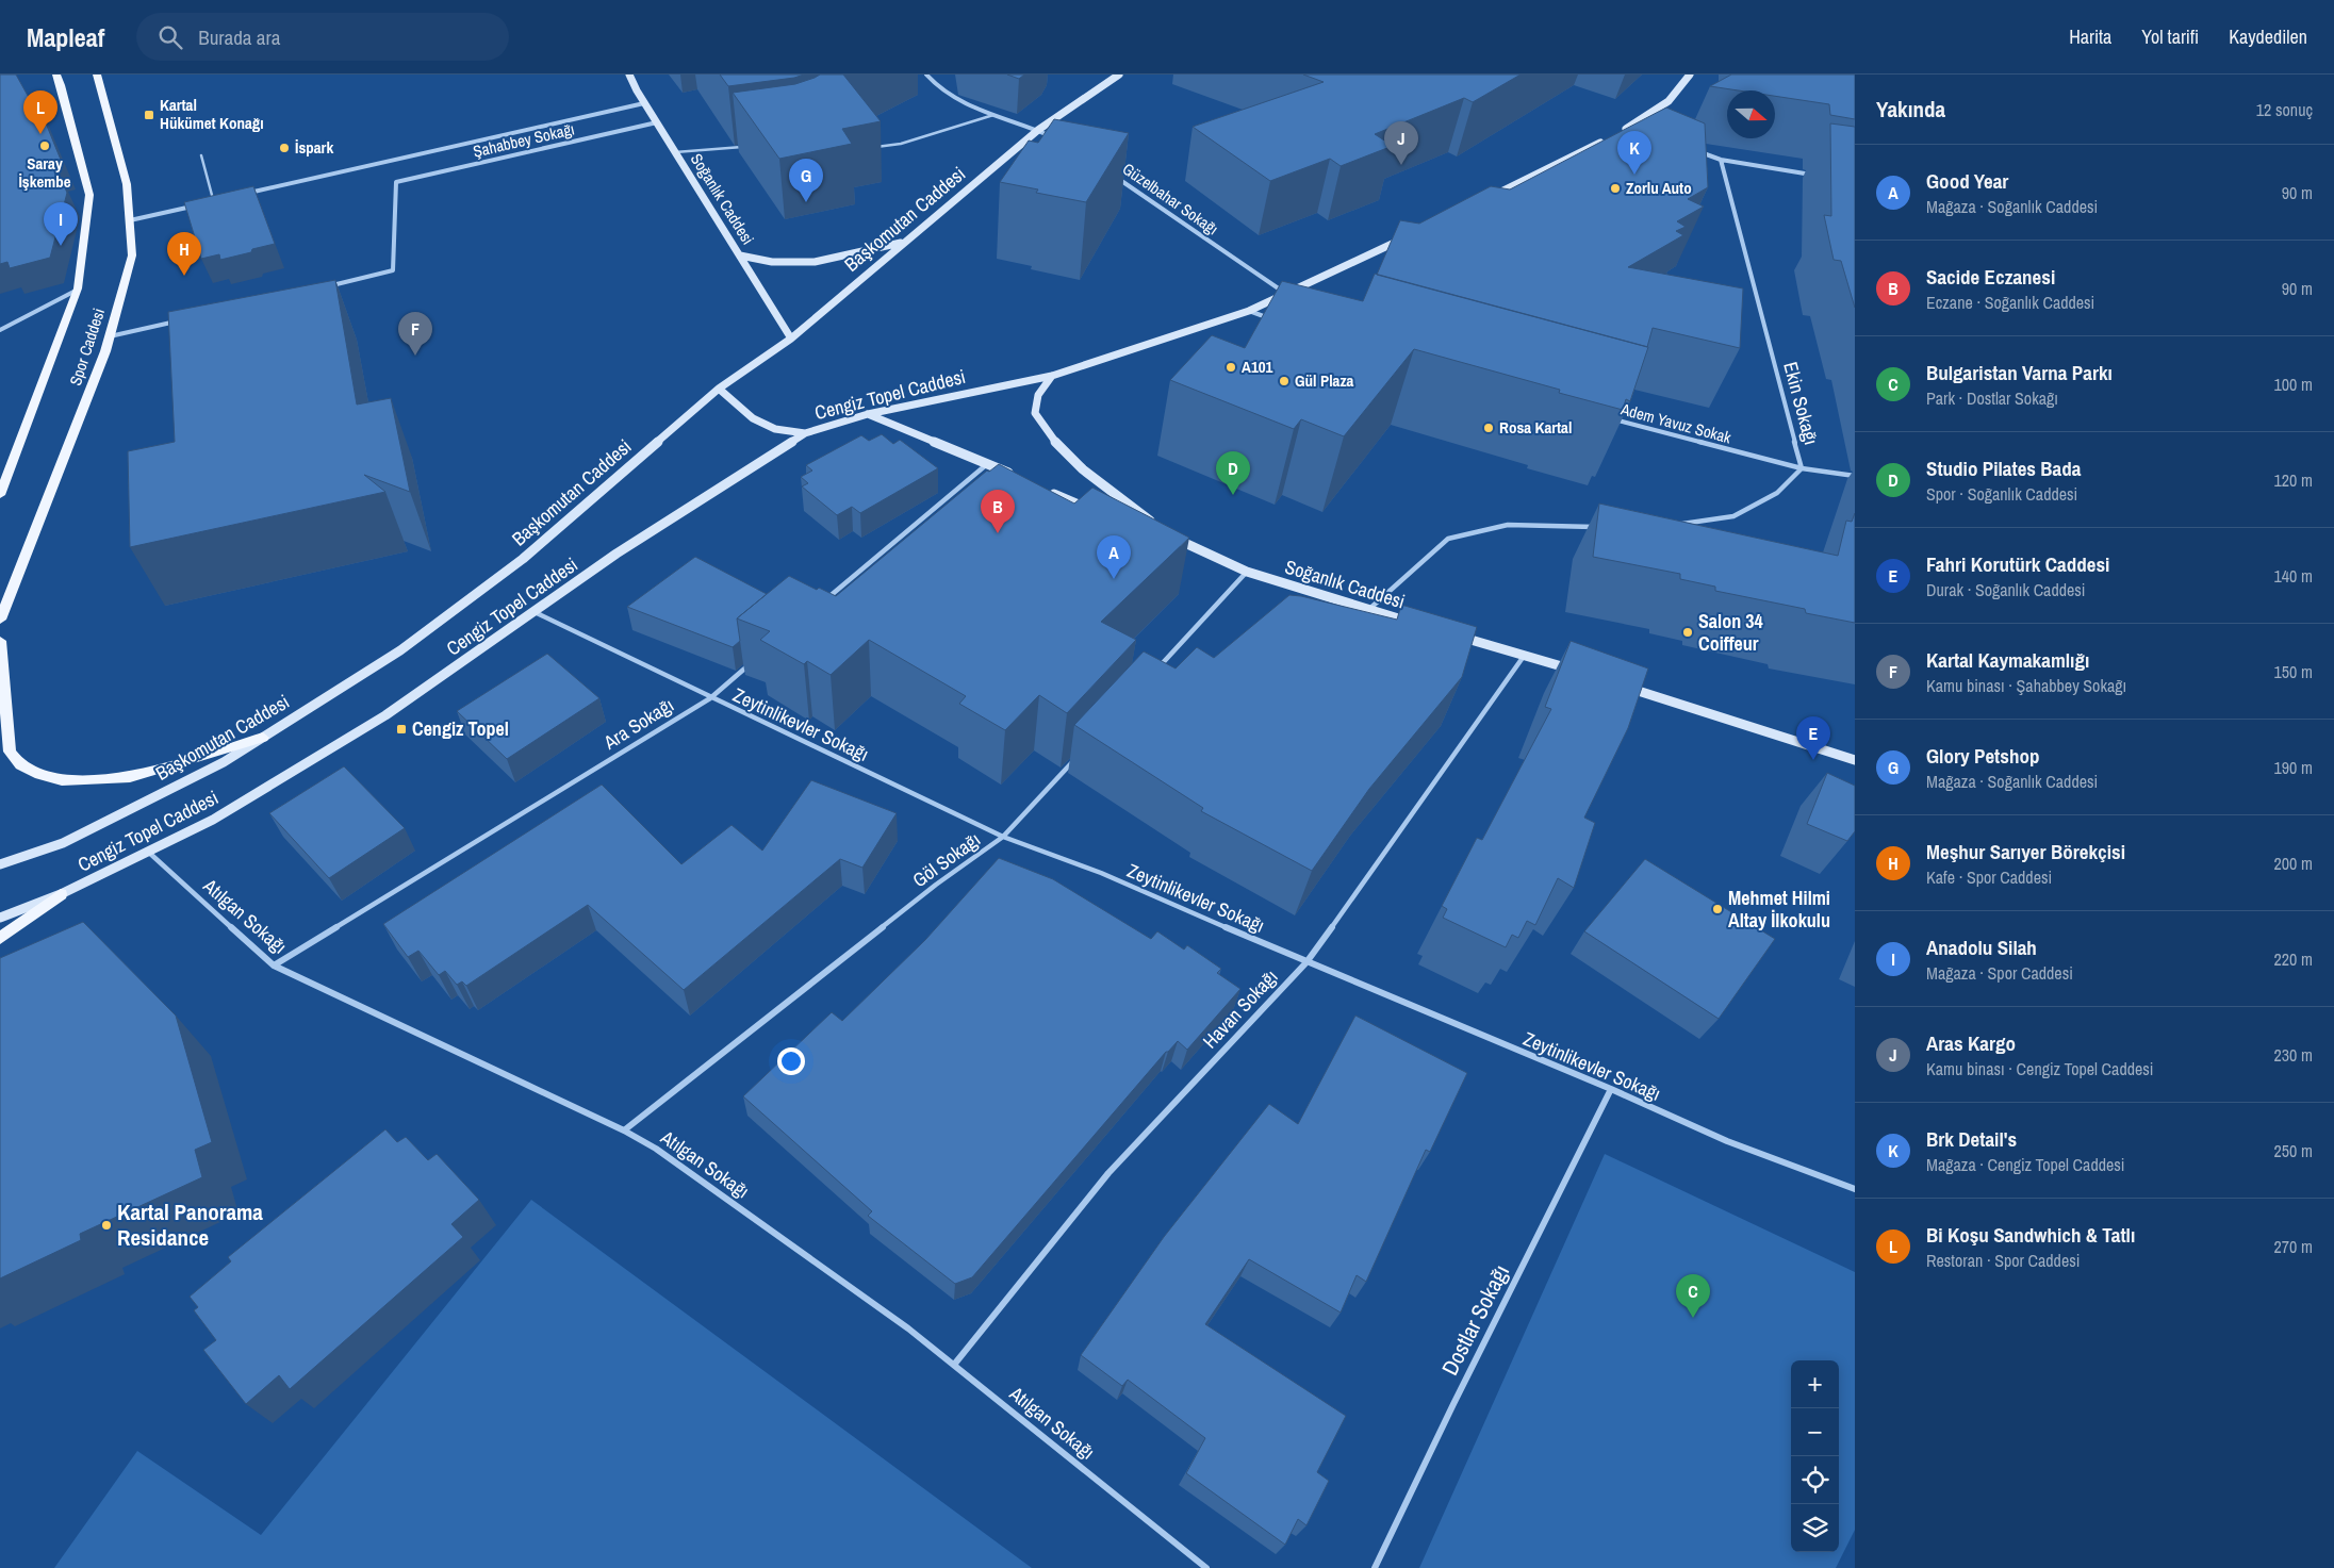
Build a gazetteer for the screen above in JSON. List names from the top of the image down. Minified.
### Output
{"streets":{"main road":["Spor Caddesi"],"street":["Şahabbey Sokağı","Soğanlık Caddesi","Güzelbahar Sokağı","Başkomutan Caddesi","Cengiz Topel Caddesi","Ekin Sokağı","Adem Yavuz Sokak","Ara Sokağı","Zeytinlikevler Sokağı","Göl Sokağı","Atılgan Sokağı","Havan Sokağı","Dostlar Sokağı"]},"crossings":[["Şahabbey Sokağı","Soğanlık Caddesi"],["Soğanlık Caddesi","Başkomutan Caddesi"],["Soğanlık Caddesi","Cengiz Topel Caddesi"],["Güzelbahar Sokağı","Cengiz Topel Caddesi"],["Cengiz Topel Caddesi","Zeytinlikevler Sokağı"],["Cengiz Topel Caddesi","Atılgan Sokağı"],["Ekin Sokağı","Adem Yavuz Sokak"],["Ara Sokağı","Zeytinlikevler Sokağı"],["Ara Sokağı","Atılgan Sokağı"],["Zeytinlikevler Sokağı","Göl Sokağı"],["Zeytinlikevler Sokağı","Havan Sokağı"],["Zeytinlikevler Sokağı","Dostlar Sokağı"],["Göl Sokağı","Atılgan Sokağı"],["Atılgan Sokağı","Havan Sokağı"]],"places":{"transit":["Kartal Hükümet Konağı","Cengiz Topel"],"other":["Saray İşkembe","İspark","Zorlu Auto","A101","Gül Plaza","Rosa Kartal","Salon 34 Coiffeur","Mehmet Hilmi Altay İlkokulu","Kartal Panorama Residance"]},"north":"right","page":{"header":"Mapleaf","search":"Burada ara","nav":["Harita","Yol tarifi","Kaydedilen"],"heading":["Yakında","12 sonuç"],"pins":["L","J","K","G","I","H","F","D","B","A","E","C"],"list":[{"mark":"A","name":"Good Year","note":"Mağaza · Soğanlık Caddesi","value":"90 m"},{"mark":"B","name":"Sacide Eczanesi","note":"Eczane · Soğanlık Caddesi","value":"90 m"},{"mark":"C","name":"Bulgaristan Varna Parkı","note":"Park · Dostlar Sokağı","value":"100 m"},{"mark":"D","name":"Studio Pilates Bada","note":"Spor · Soğanlık Caddesi","value":"120 m"},{"mark":"E","name":"Fahri Korutürk Caddesi","note":"Durak · Soğanlık Caddesi","value":"140 m"},{"mark":"F","name":"Kartal Kaymakamlığı","note":"Kamu binası · Şahabbey Sokağı","value":"150 m"},{"mark":"G","name":"Glory Petshop","note":"Mağaza · Soğanlık Caddesi","value":"190 m"},{"mark":"H","name":"Meşhur Sarıyer Börekçisi","note":"Kafe · Spor Caddesi","value":"200 m"},{"mark":"I","name":"Anadolu Silah","note":"Mağaza · Spor Caddesi","value":"220 m"},{"mark":"J","name":"Aras Kargo","note":"Kamu binası · Cengiz Topel Caddesi","value":"230 m"},{"mark":"K","name":"Brk Detail's","note":"Mağaza · Cengiz Topel Caddesi","value":"250 m"},{"mark":"L","name":"Bi Koşu Sandwhich & Tatlı","note":"Restoran · Spor Caddesi","value":"270 m"}],"map_buttons":["+","−"]}}
